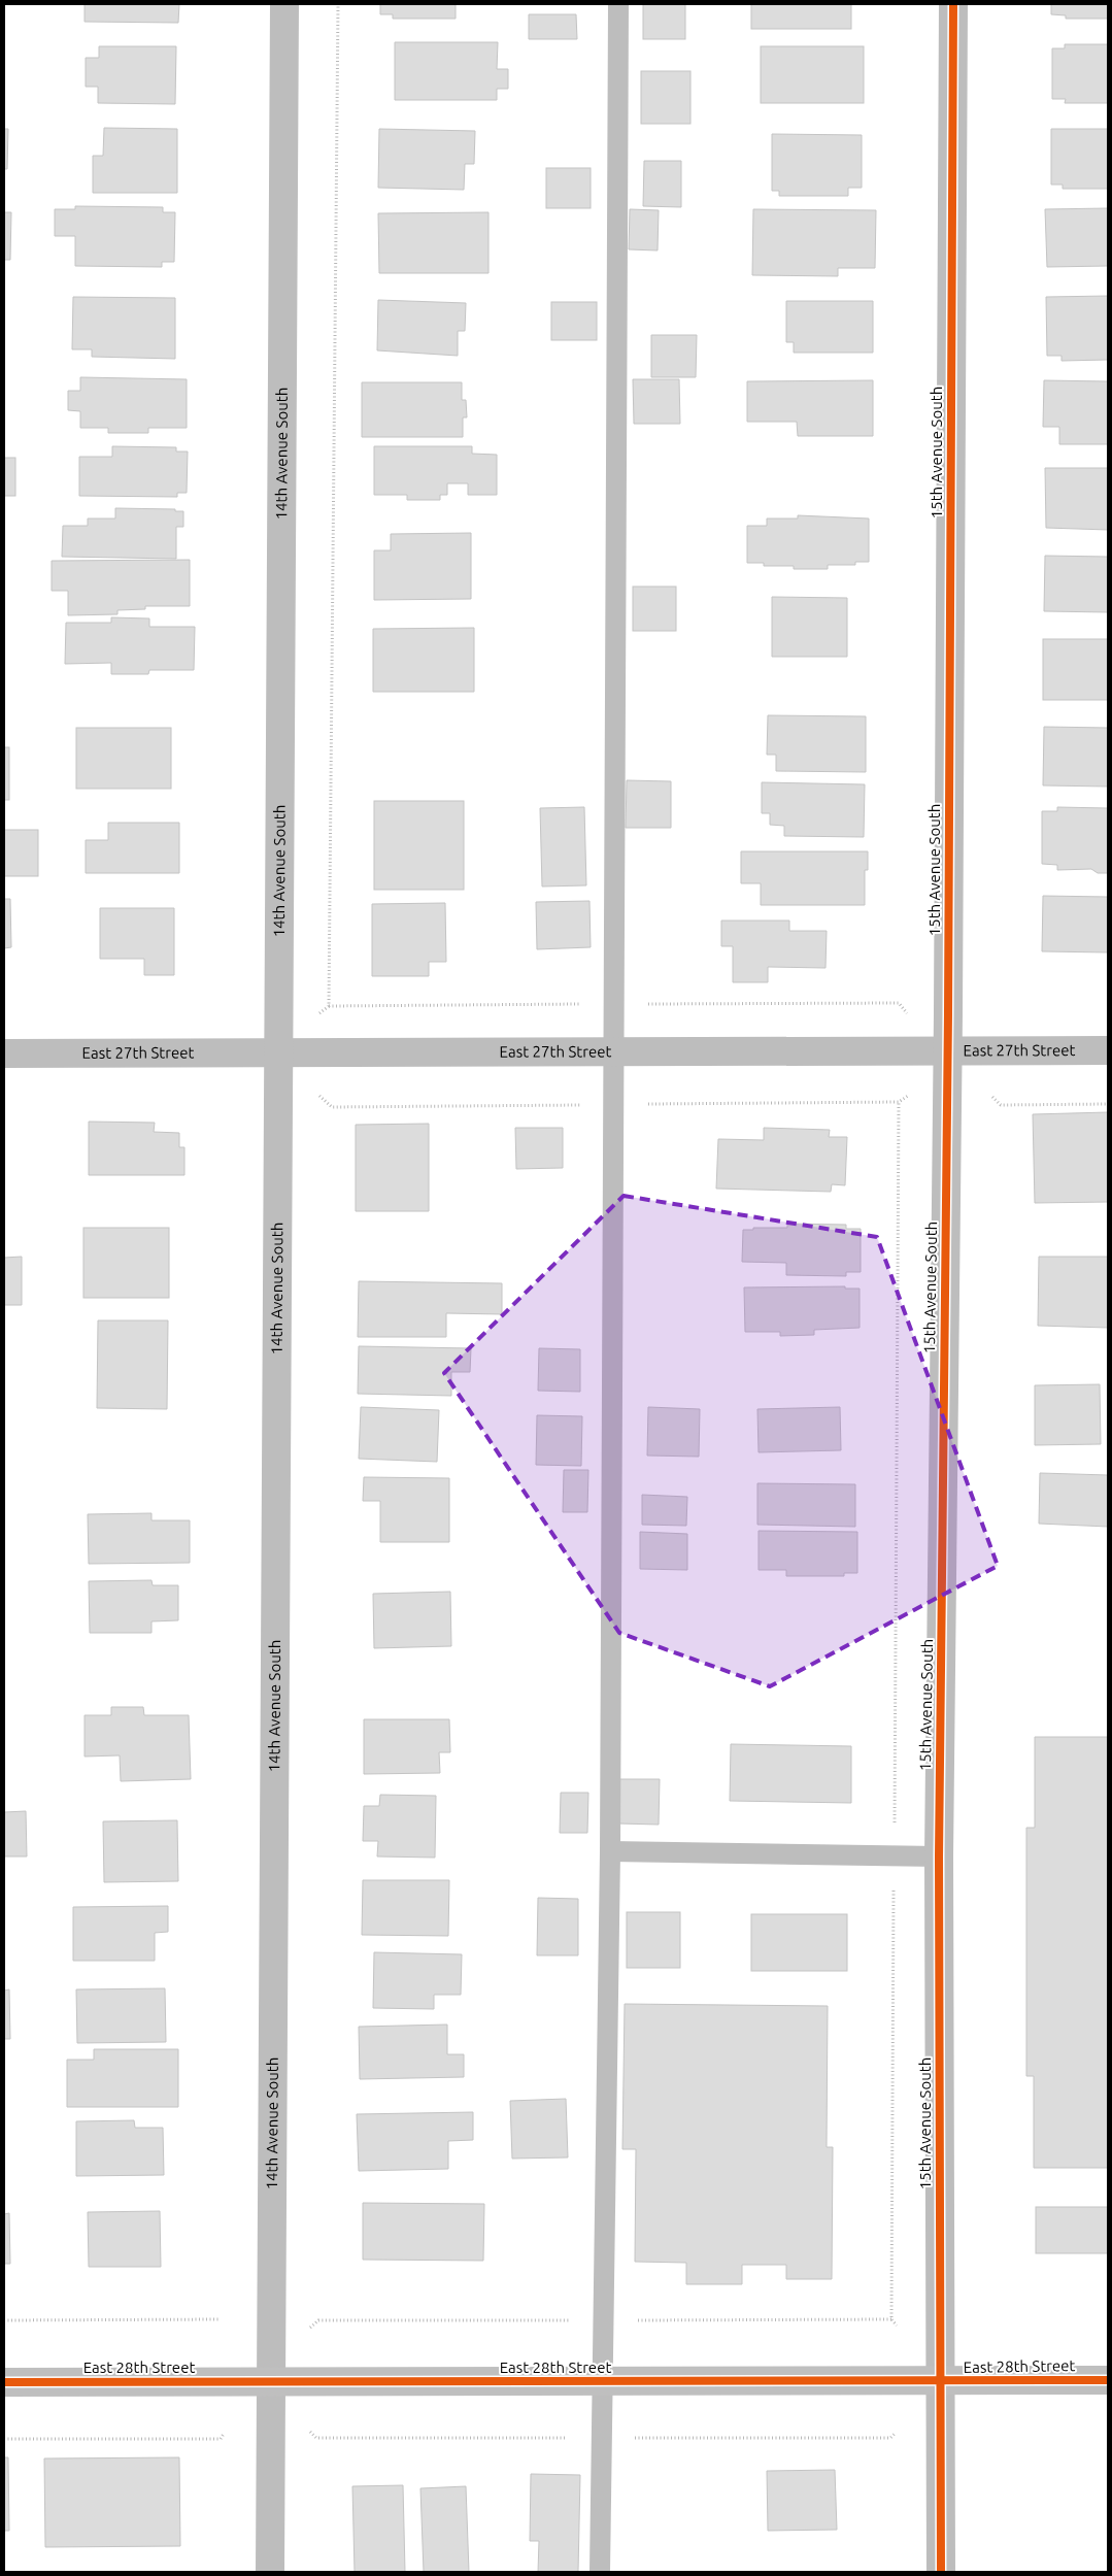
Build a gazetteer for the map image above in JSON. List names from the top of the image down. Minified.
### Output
{"streets":{"street":["15th Avenue South","14th Avenue South","East 27th Street","East 28th Street"]},"crossings":[["15th Avenue South","East 27th Street"],["15th Avenue South","East 28th Street"],["14th Avenue South","East 27th Street"],["14th Avenue South","East 28th Street"]]}
